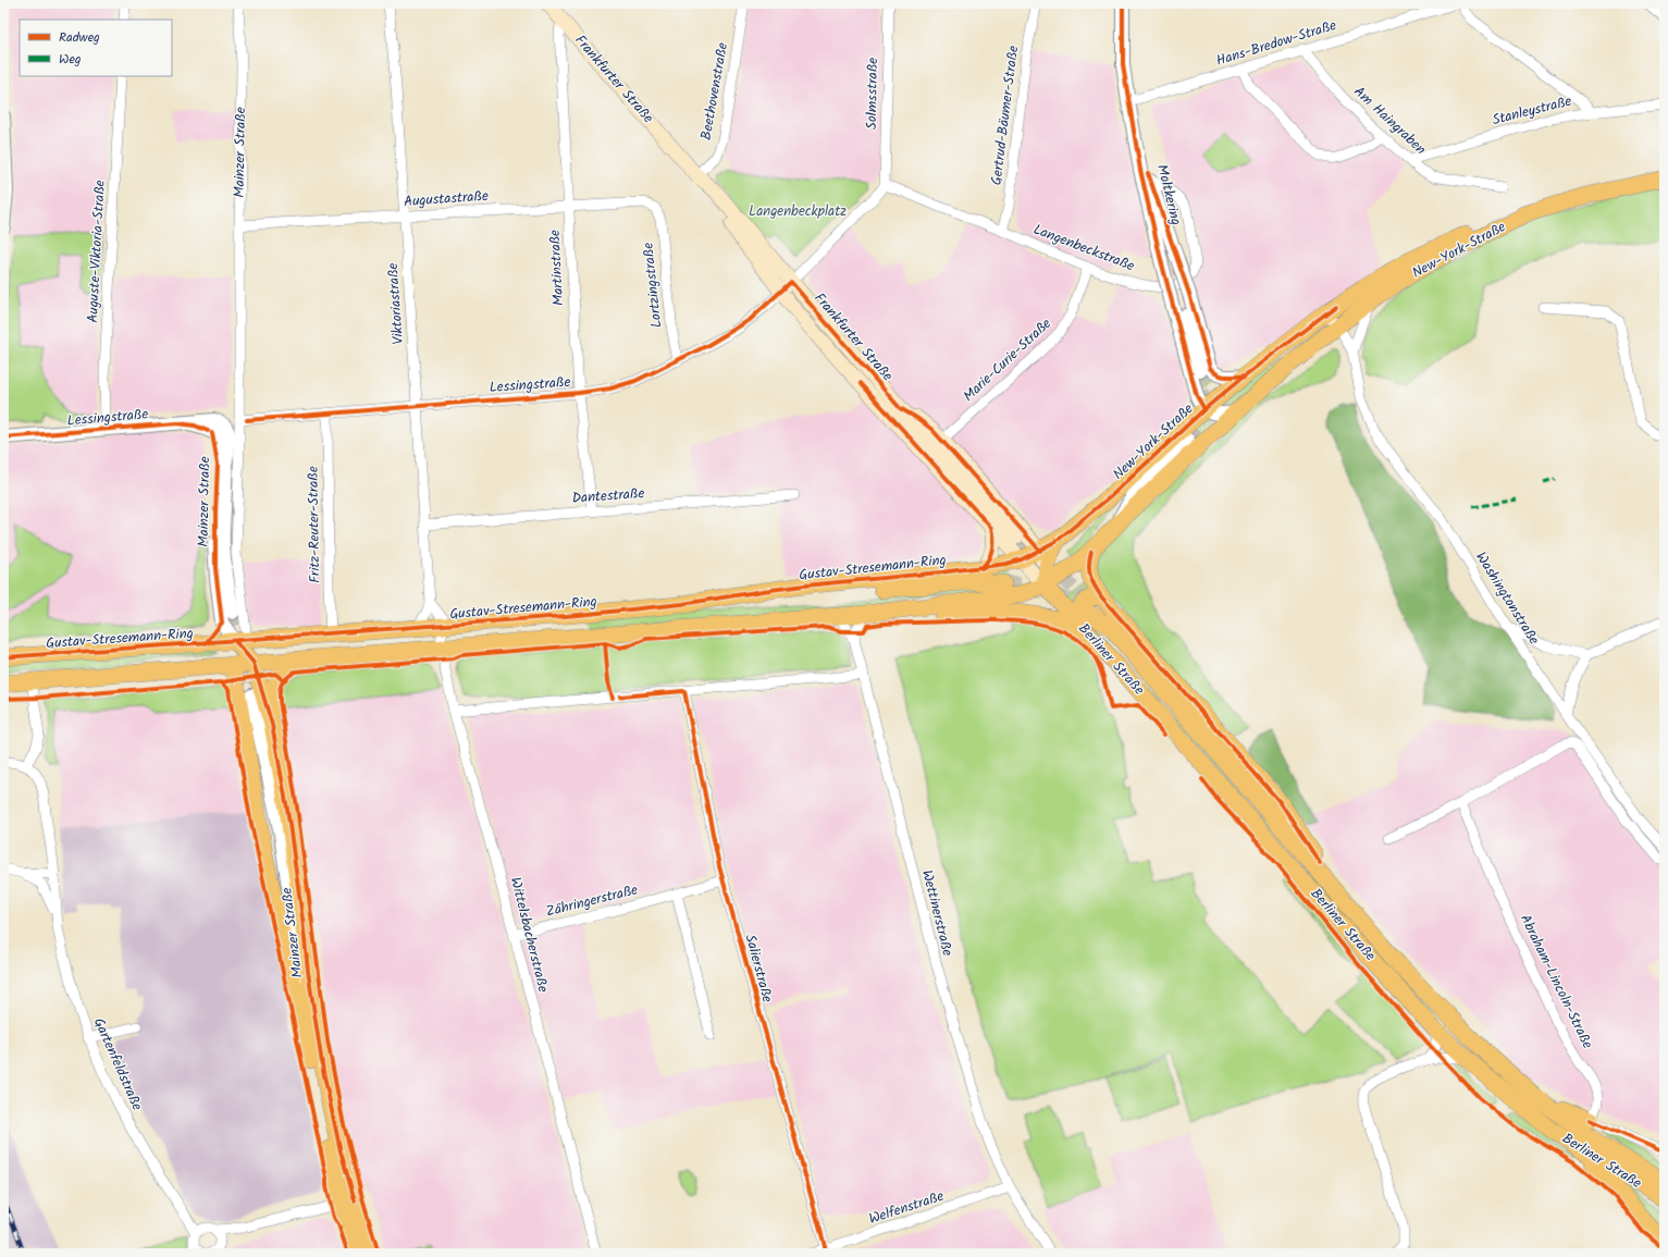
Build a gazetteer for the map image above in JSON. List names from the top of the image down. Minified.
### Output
{"streets":{"main road":["Frankfurter Straße","Mainzer Straße","New-York-Straße","Gustav-Stresemann-Ring","Berliner Straße"],"street":["Hans-Bredow-Straße","Beethovenstraße","Solmsstraße","Stanleystraße","Gertrud-Bäumer-Straße","Am Haingraben","Moltkering","Augustastraße","Langenbeckstraße","Auguste-Viktoria-Straße","Martinstraße","Lortzingstraße","Viktoriastraße","Marie-Curie-Straße","Lessingstraße","Dantestraße","Fritz-Reuter-Straße","Washingtonstraße","Zähringerstraße","Wettinerstraße","Wittelsbacherstraße","Salierstraße","Abraham-Lincoln-Straße","Gartenfeldstraße","Welfenstraße"]},"crossings":[["Hans-Bredow-Straße","Am Haingraben"],["Hans-Bredow-Straße","Moltkering"],["Frankfurter Straße","Beethovenstraße"],["Frankfurter Straße","New-York-Straße"],["Frankfurter Straße","Martinstraße"],["Frankfurter Straße","Lessingstraße"],["Frankfurter Straße","Gustav-Stresemann-Ring"],["Frankfurter Straße","Berliner Straße"],["Solmsstraße","Langenbeckstraße"],["Stanleystraße","Am Haingraben"],["Gertrud-Bäumer-Straße","Langenbeckstraße"],["Mainzer Straße","Augustastraße"],["Mainzer Straße","Lessingstraße"],["Mainzer Straße","Gustav-Stresemann-Ring"],["Moltkering","Langenbeckstraße"],["Moltkering","New-York-Straße"],["Augustastraße","Martinstraße"],["Augustastraße","Lortzingstraße"],["Augustastraße","Viktoriastraße"],["Langenbeckstraße","Marie-Curie-Straße"],["New-York-Straße","Gustav-Stresemann-Ring"],["New-York-Straße","Washingtonstraße"],["New-York-Straße","Berliner Straße"],["Auguste-Viktoria-Straße","Lessingstraße"],["Martinstraße","Lessingstraße"],["Martinstraße","Dantestraße"],["Lortzingstraße","Lessingstraße"],["Viktoriastraße","Lessingstraße"],["Viktoriastraße","Dantestraße"],["Viktoriastraße","Gustav-Stresemann-Ring"],["Lessingstraße","Fritz-Reuter-Straße"],["Fritz-Reuter-Straße","Gustav-Stresemann-Ring"],["Gustav-Stresemann-Ring","Wittelsbacherstraße"],["Zähringerstraße","Wittelsbacherstraße"],["Zähringerstraße","Salierstraße"],["Wettinerstraße","Welfenstraße"],["Salierstraße","Welfenstraße"]],"parks":["Langenbeckplatz"],"legend":["Radweg","Weg"]}
